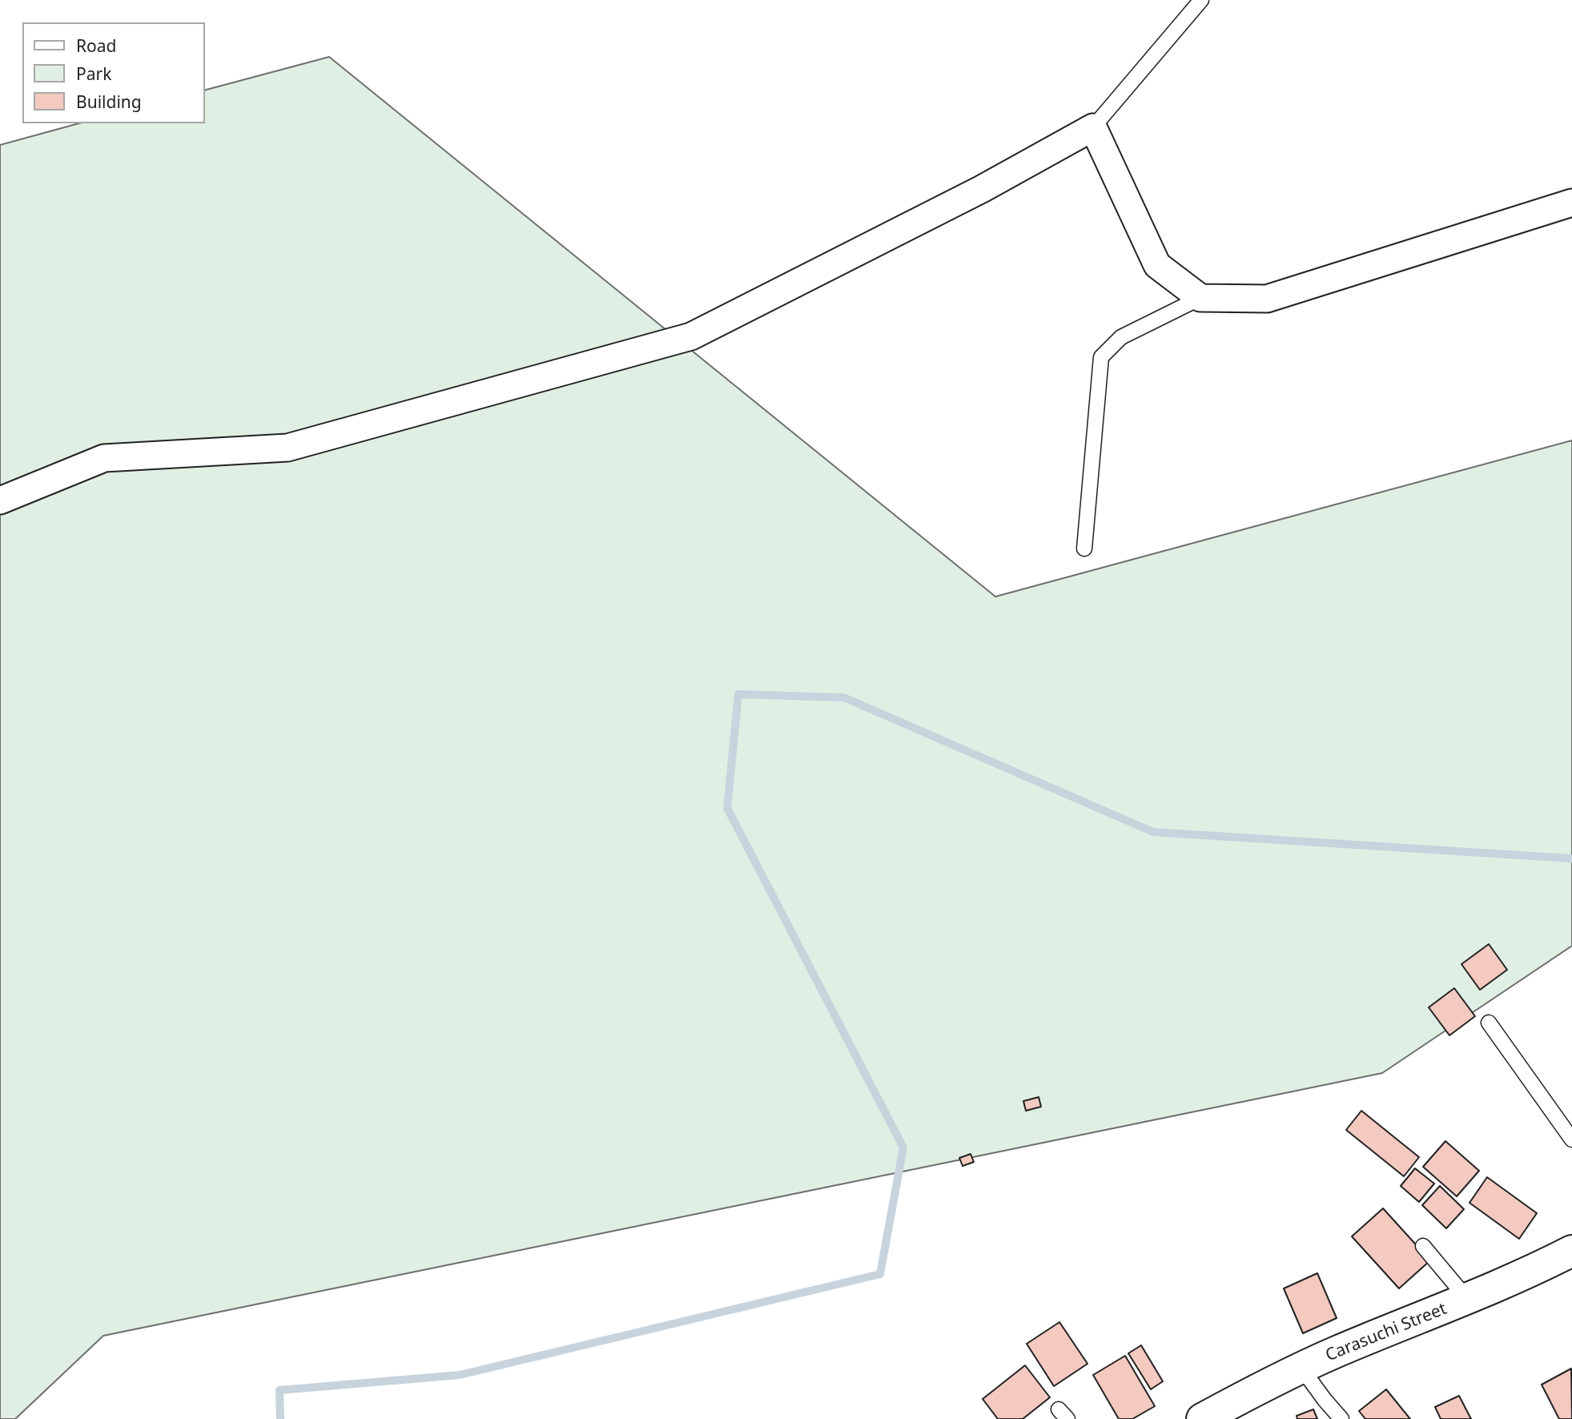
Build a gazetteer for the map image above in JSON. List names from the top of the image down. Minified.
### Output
{"streets":{"street":["Carasuchi Street"]},"legend":["Road","Park","Building"]}
